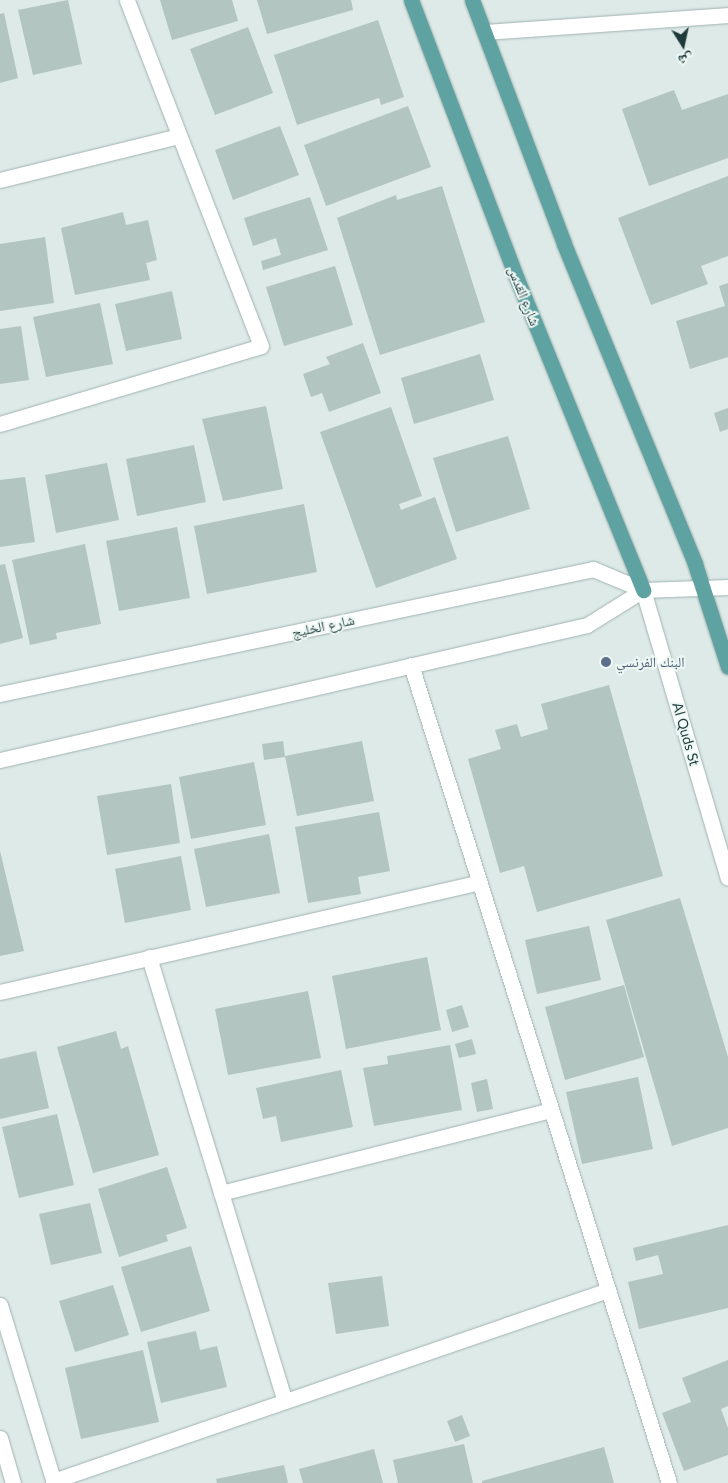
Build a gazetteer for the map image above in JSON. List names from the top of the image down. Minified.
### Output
{"streets":{"main road":["شارع القدس"],"street":["شارع الخليج","Al Quds St"]},"crossings":[["شارع القدس","شارع الخليج"],["شارع القدس","Al Quds St"],["شارع الخليج","Al Quds St"]],"places":["البنك الفرنسي"],"north":"bottom"}
